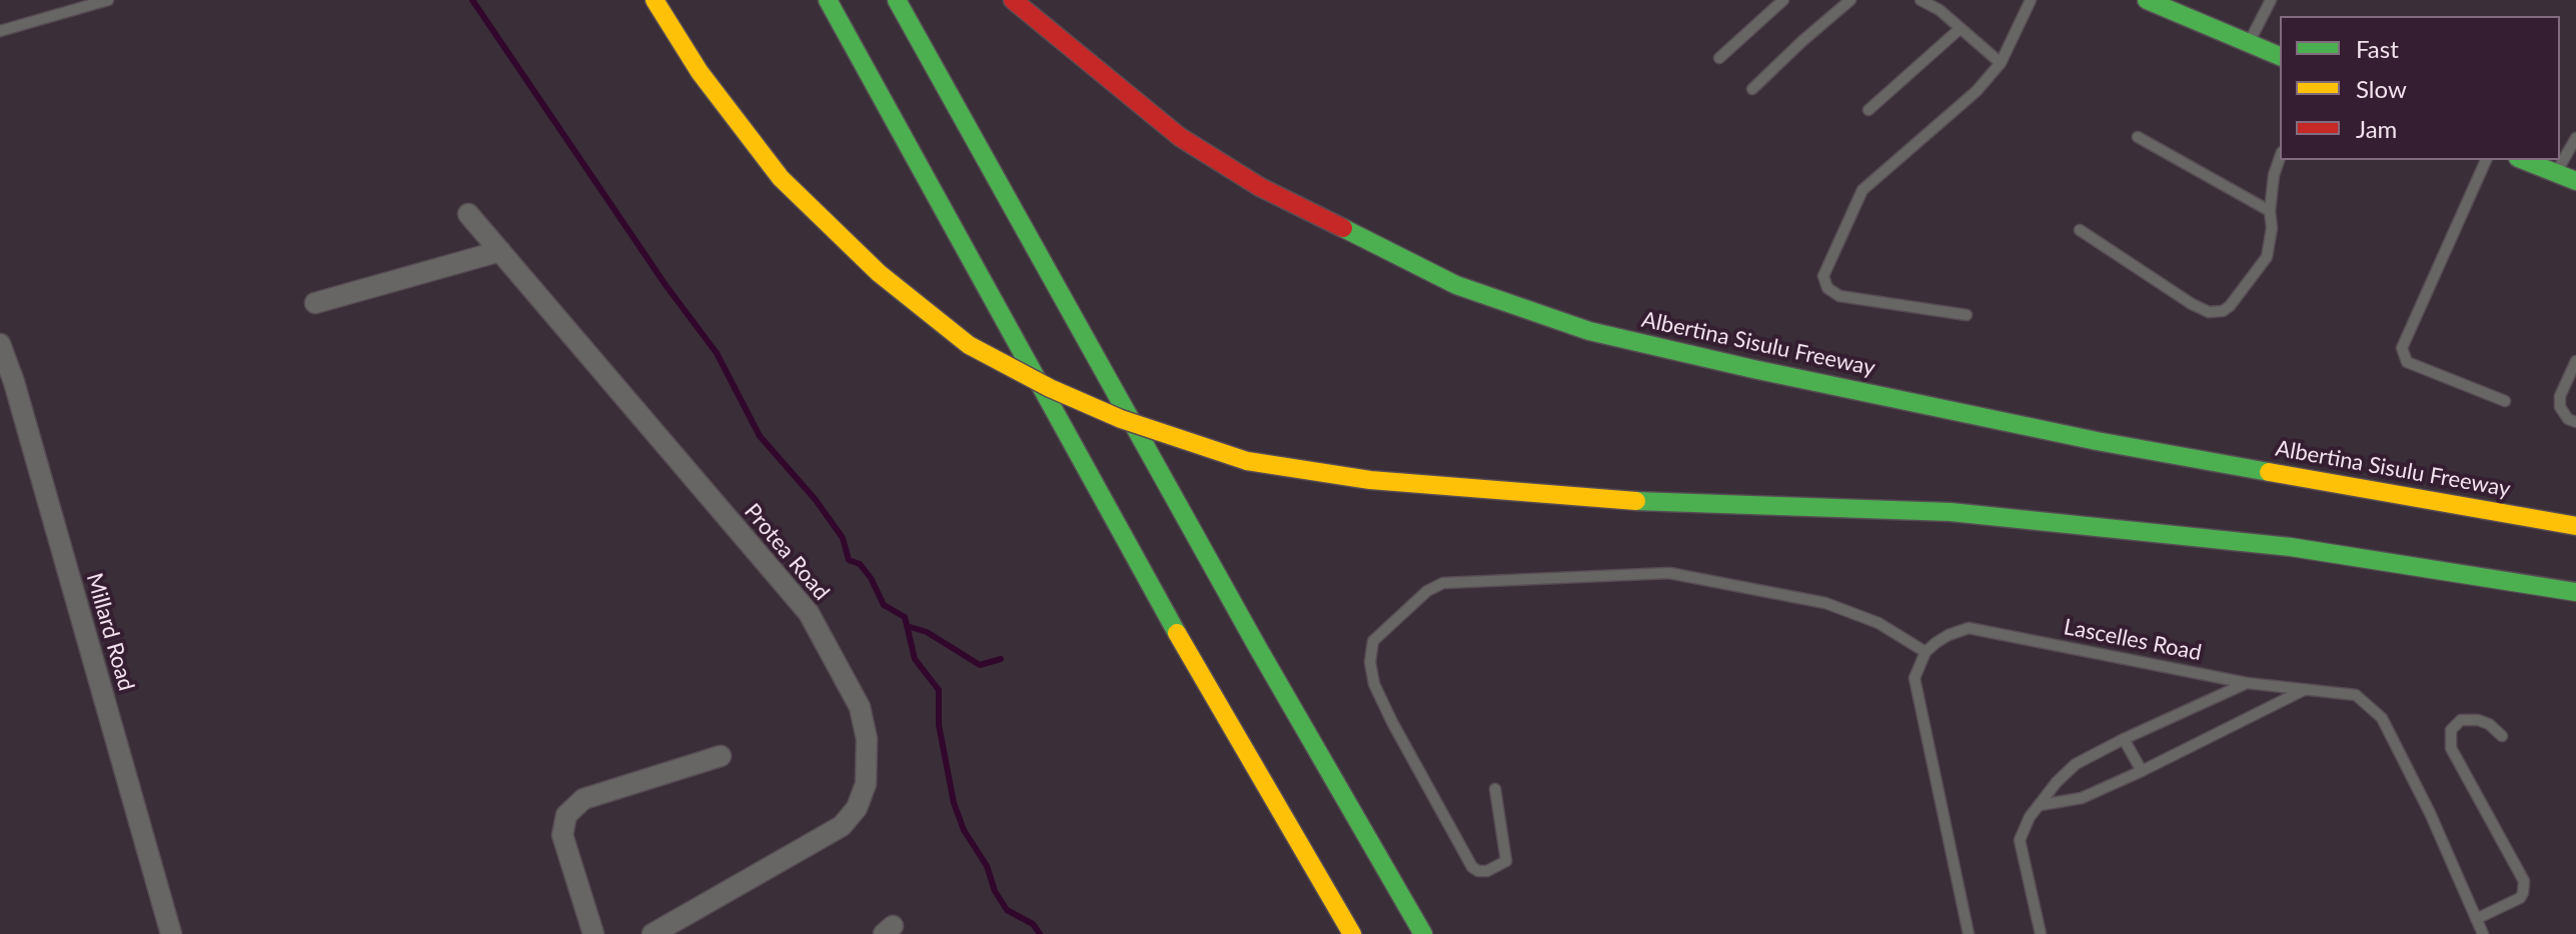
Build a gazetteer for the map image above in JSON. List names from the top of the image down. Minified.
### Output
{"streets":{"main road":["Albertina Sisulu Freeway"],"street":["Protea Road","Millard Road"],"lane":["Lascelles Road"]},"legend":["Fast","Slow","Jam"]}
